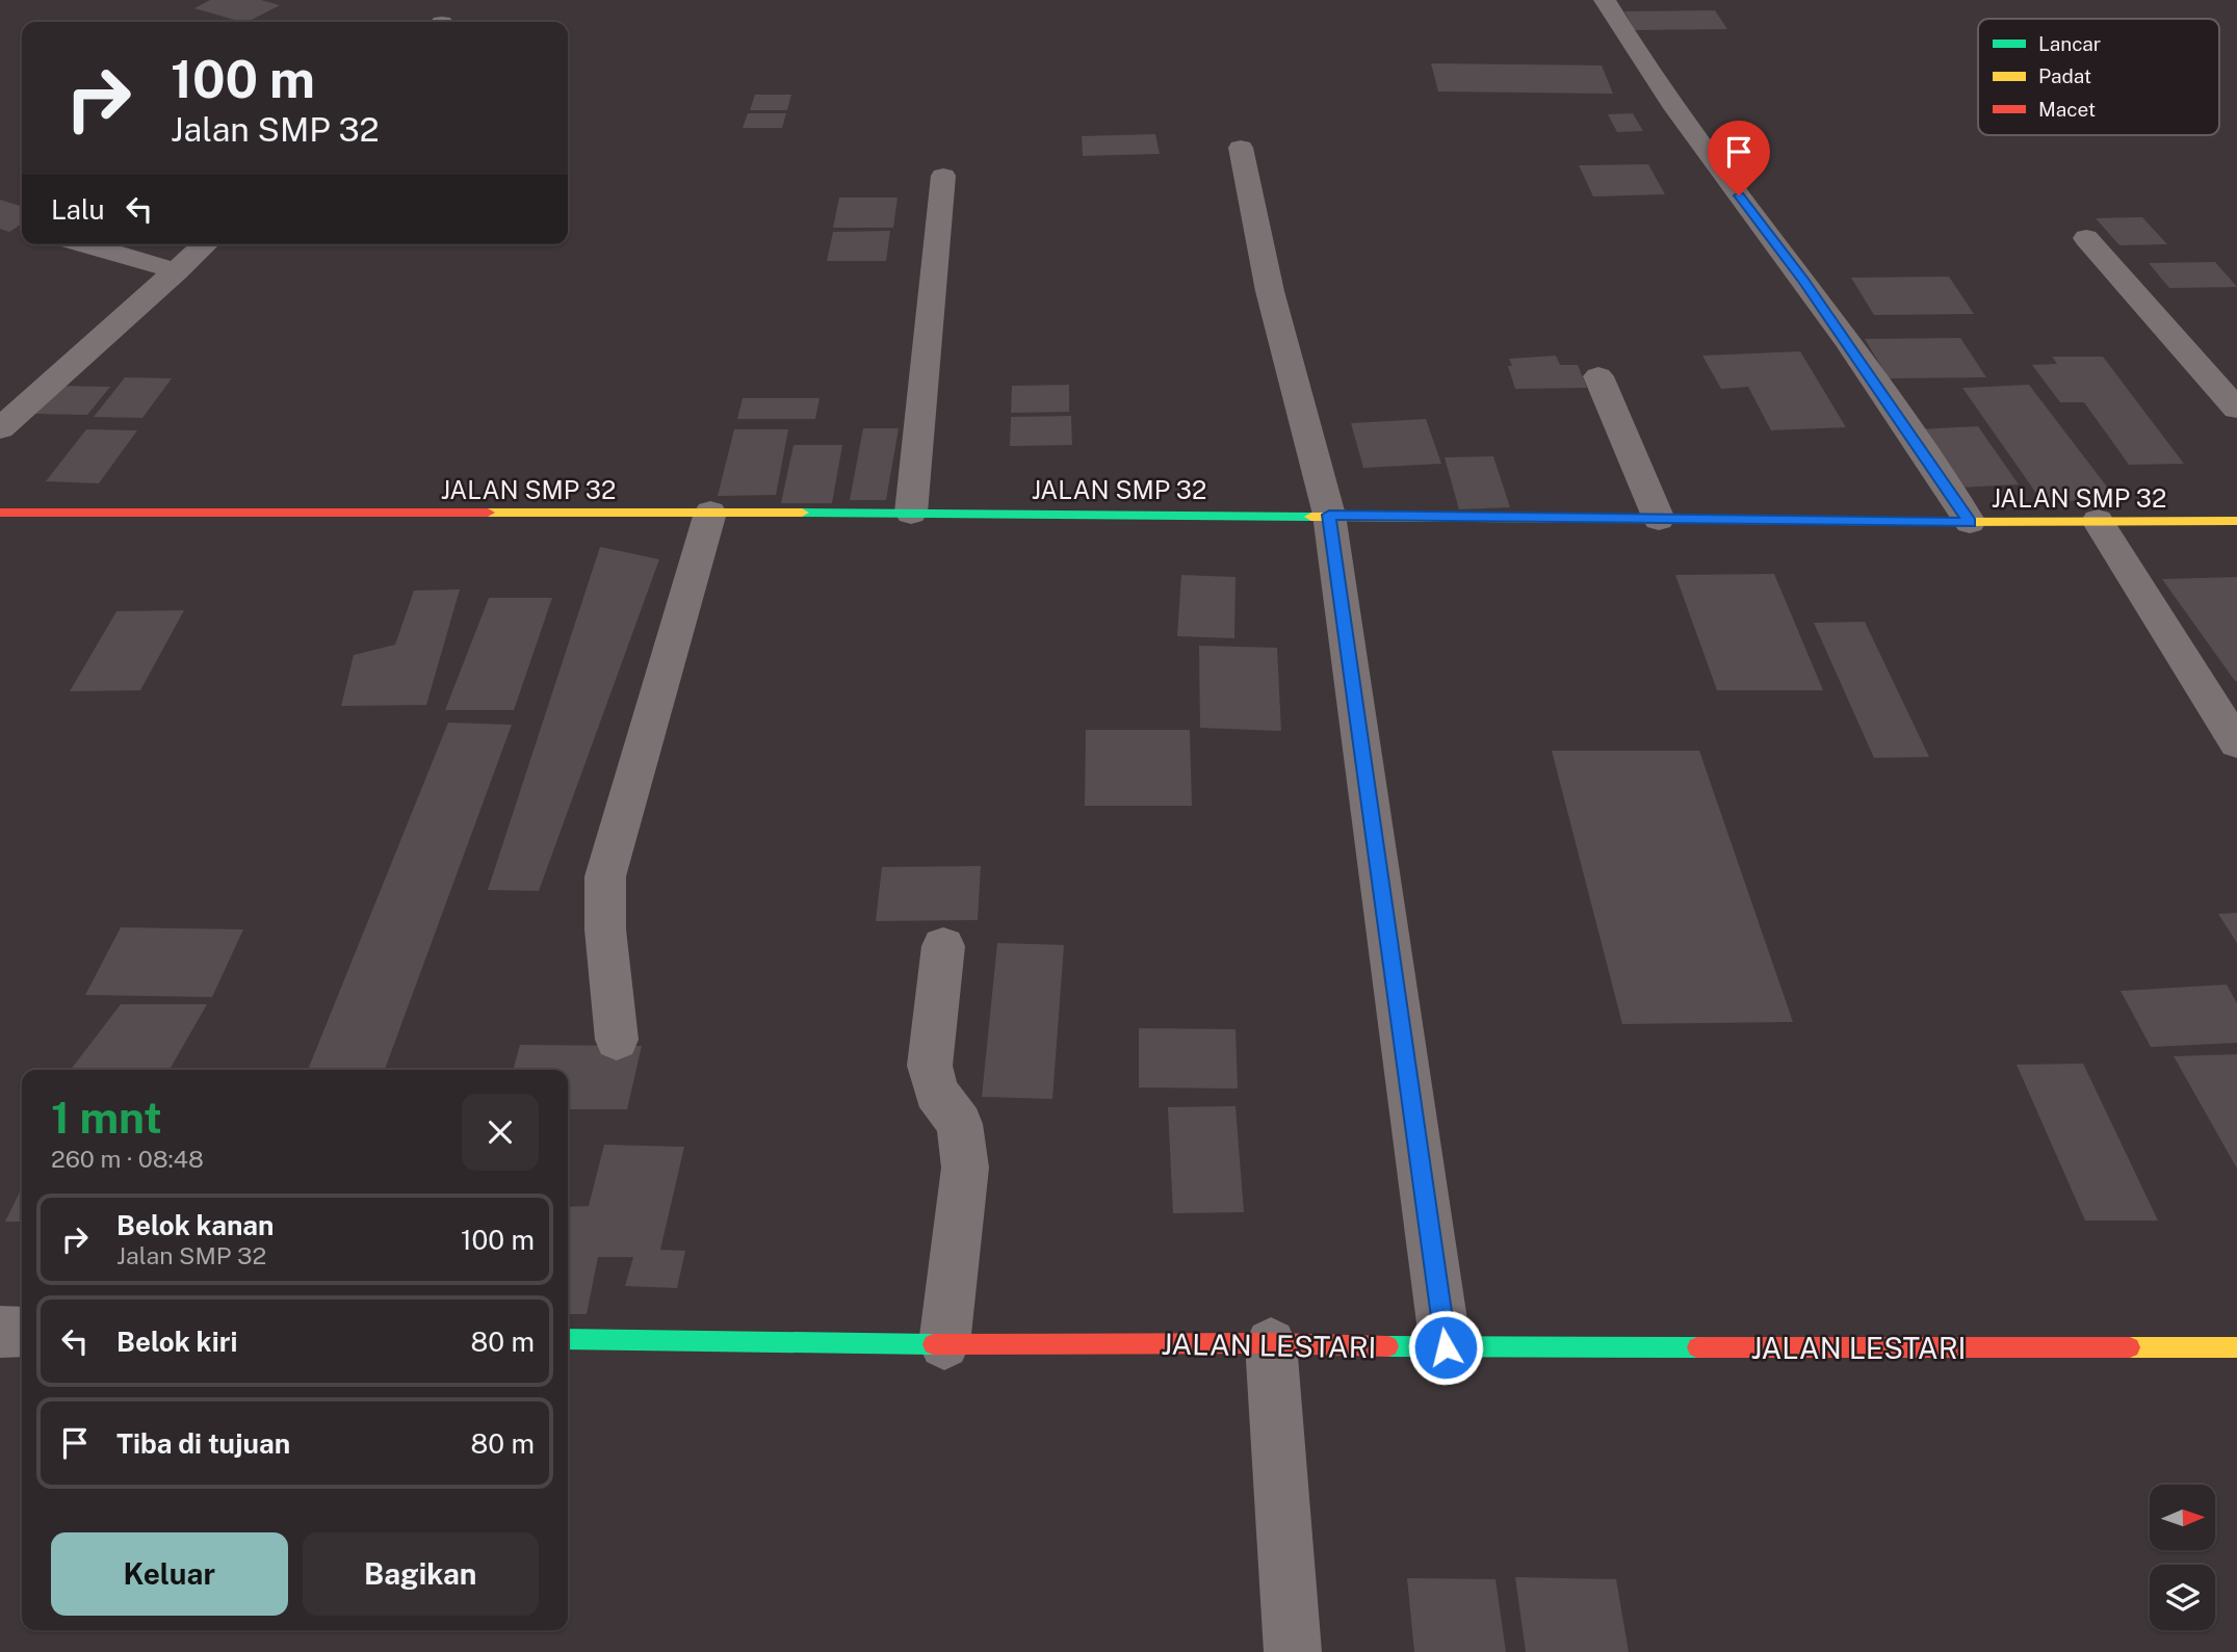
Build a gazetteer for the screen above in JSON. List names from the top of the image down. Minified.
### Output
{"streets":{"street":["JALAN SMP 32","JALAN LESTARI"]},"legend":["Lancar","Padat","Macet"],"north":"right","page":{"turn":["100 m","Jalan SMP 32"],"then":"Lalu","heading":["1 mnt","260 m · 08:48"],"list":[{"name":"Belok kanan","note":"Jalan SMP 32","value":"100 m"},{"name":"Belok kiri","value":"80 m"},{"name":"Tiba di tujuan","value":"80 m"}],"buttons":["Keluar","Bagikan"]}}
